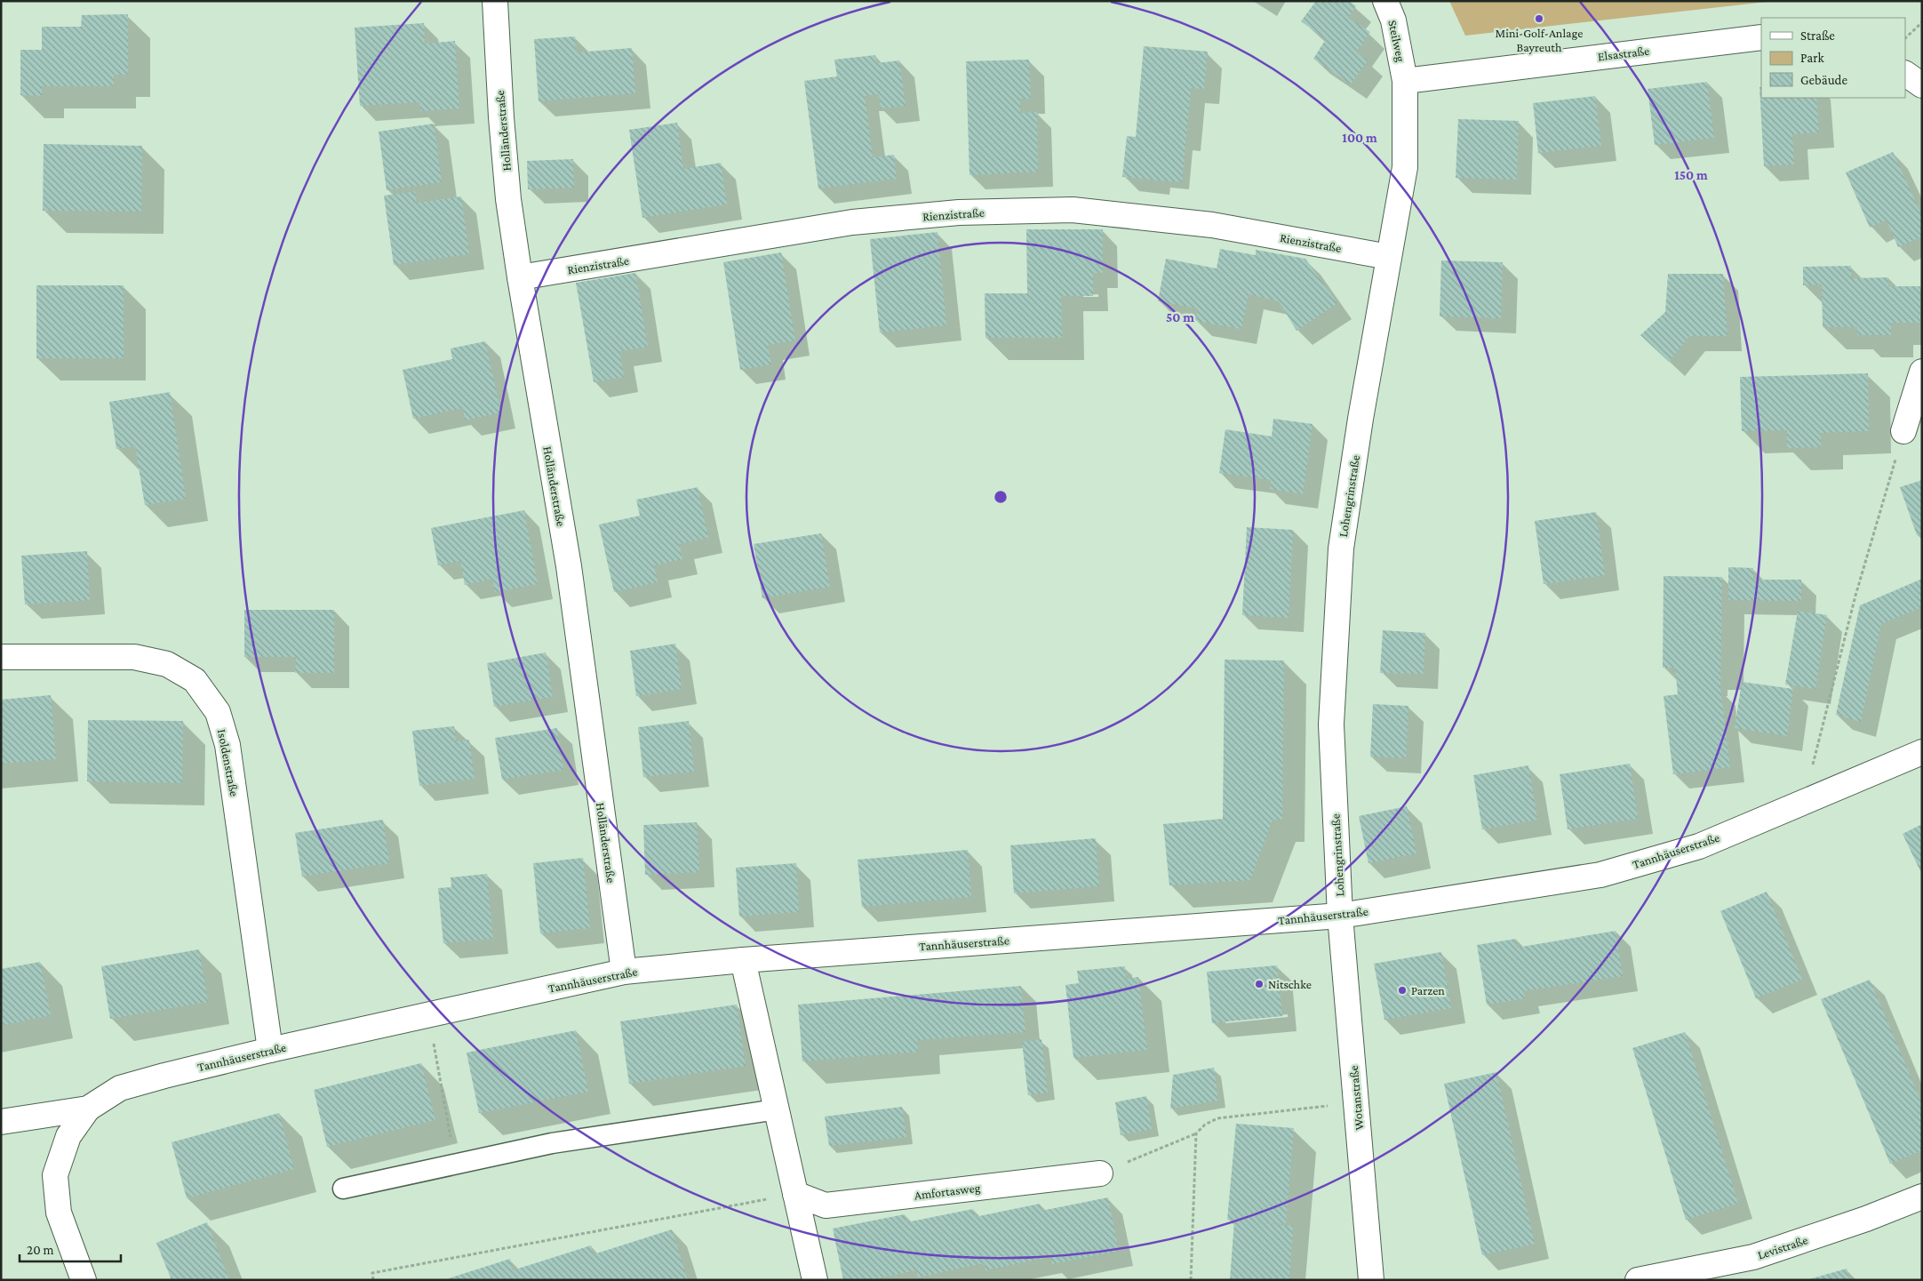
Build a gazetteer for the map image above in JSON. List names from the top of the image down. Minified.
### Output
{"streets":{"street":["Steilweg","Elsastraße","Holländerstraße","Rienzistraße","Lohengrinstraße","Isoldenstraße","Tannhäuserstraße","Wotanstraße","Amfortasweg","Levistraße"]},"crossings":[["Steilweg","Elsastraße"],["Steilweg","Lohengrinstraße"],["Elsastraße","Lohengrinstraße"],["Holländerstraße","Rienzistraße"],["Holländerstraße","Tannhäuserstraße"],["Rienzistraße","Lohengrinstraße"],["Lohengrinstraße","Tannhäuserstraße"],["Lohengrinstraße","Wotanstraße"],["Isoldenstraße","Tannhäuserstraße"],["Tannhäuserstraße","Wotanstraße"]],"places":["Mini-Golf-Anlage Bayreuth","Nitschke","Parzen"],"legend":["Straße","Park","Gebäude"],"scale_bar":"20 m","rings":["100 m","150 m","50 m"]}
